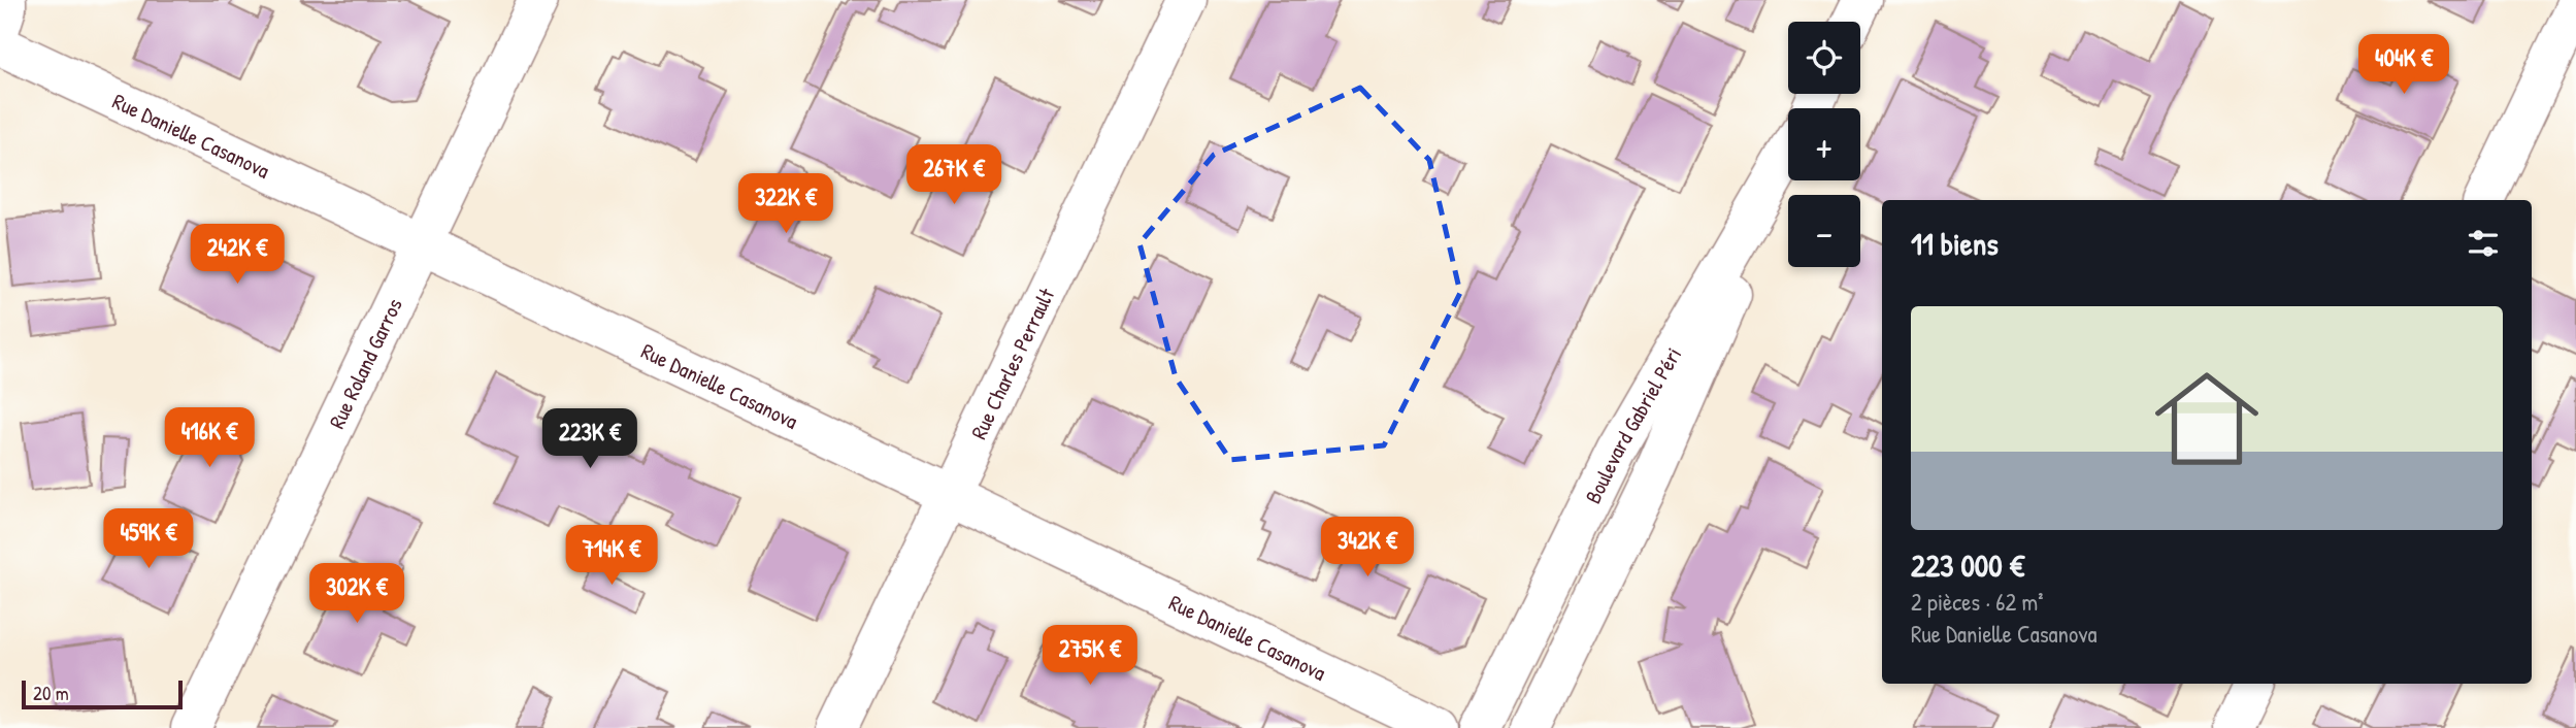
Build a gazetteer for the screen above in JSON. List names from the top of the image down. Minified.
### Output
{"streets":{"street":["Rue Danielle Casanova","Rue Roland Garros","Rue Charles Perrault","Boulevard Gabriel Péri"]},"crossings":[["Rue Danielle Casanova","Rue Roland Garros"],["Rue Danielle Casanova","Rue Charles Perrault"]],"scale_bar":"20 m","page":{"map_buttons":["+","−"],"price":["404K €","267K €","322K €","242K €","416K €","223K €","459K €","342K €","714K €","302K €","275K €"],"heading":"11 biens","list":[{"name":"223 000 €","note":"2 pièces · 62 m² · Rue Danielle Casanova"}],"scale":"20 m"}}
